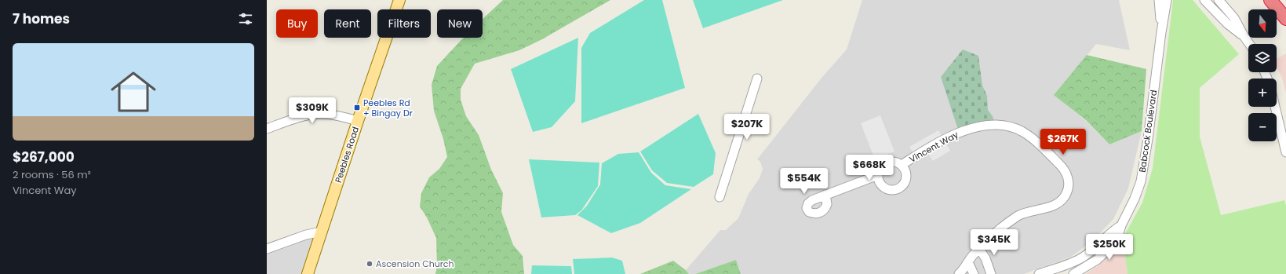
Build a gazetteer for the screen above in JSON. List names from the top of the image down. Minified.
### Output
{"streets":{"main road":["Peebles Road"],"street":["Babcock Boulevard","Vincent Way"]},"places":{"transit":["Peebles Rd + Bingay Dr"],"other":["Ascension Church"]},"north":"bottom","page":{"heading":"7 homes","map_buttons":["+","−"],"chip":["Buy","Rent","Filters","New"],"list":[{"name":"$267,000","note":"2 rooms · 56 m² · Vincent Way"}],"price":["$309K","$207K","$267K","$668K","$554K","$345K","$250K"]}}
